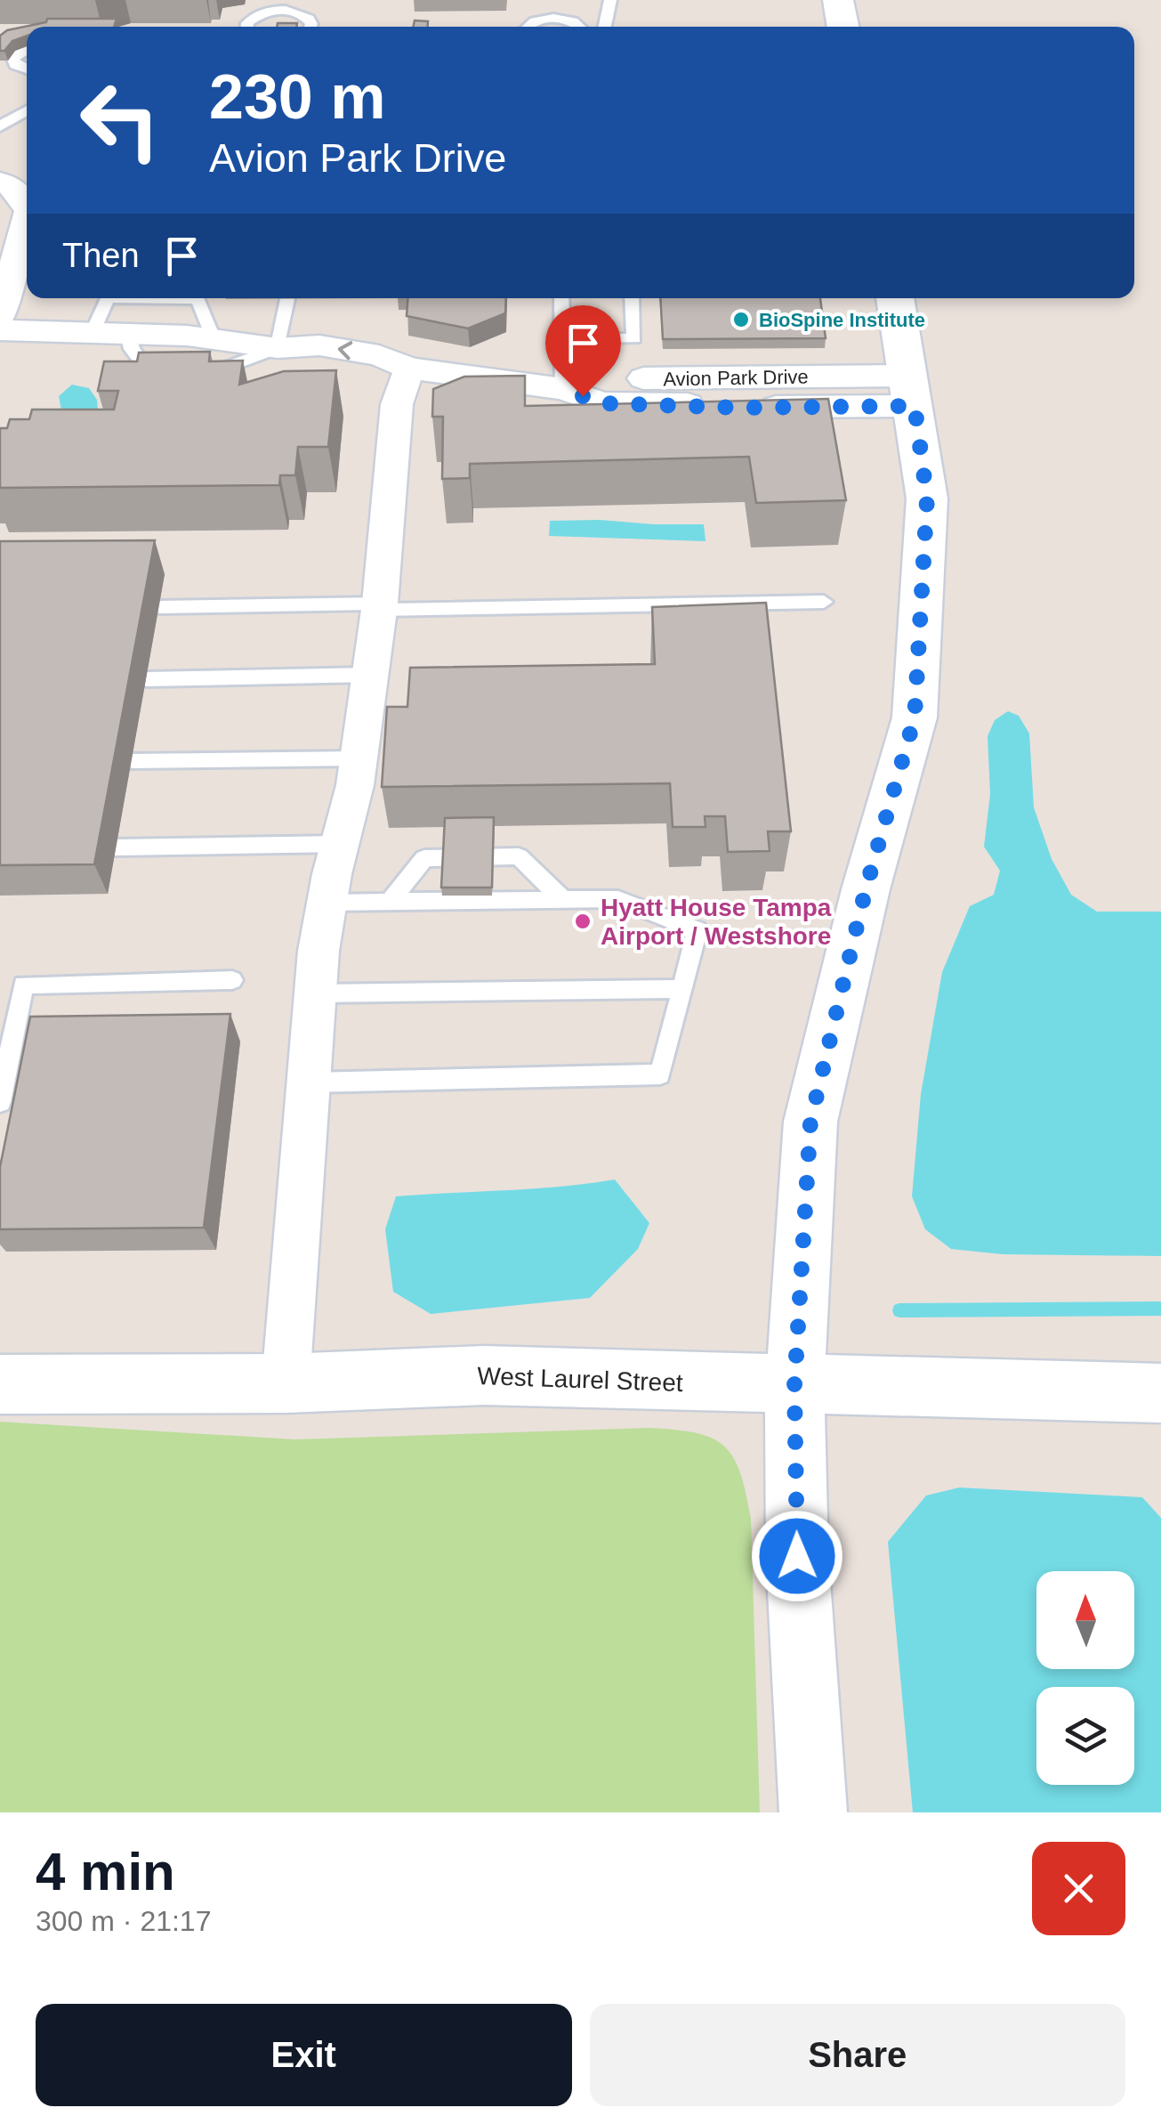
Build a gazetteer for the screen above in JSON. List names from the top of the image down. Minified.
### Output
{"streets":{"street":["Avion Park Drive","West Laurel Street"]},"places":["BioSpine Institute","Hyatt House Tampa Airport / Westshore"],"north":"top","page":{"turn":["230 m","Avion Park Drive"],"then":"Then","heading":["4 min","300 m · 21:17"],"buttons":["Exit","Share"]}}
